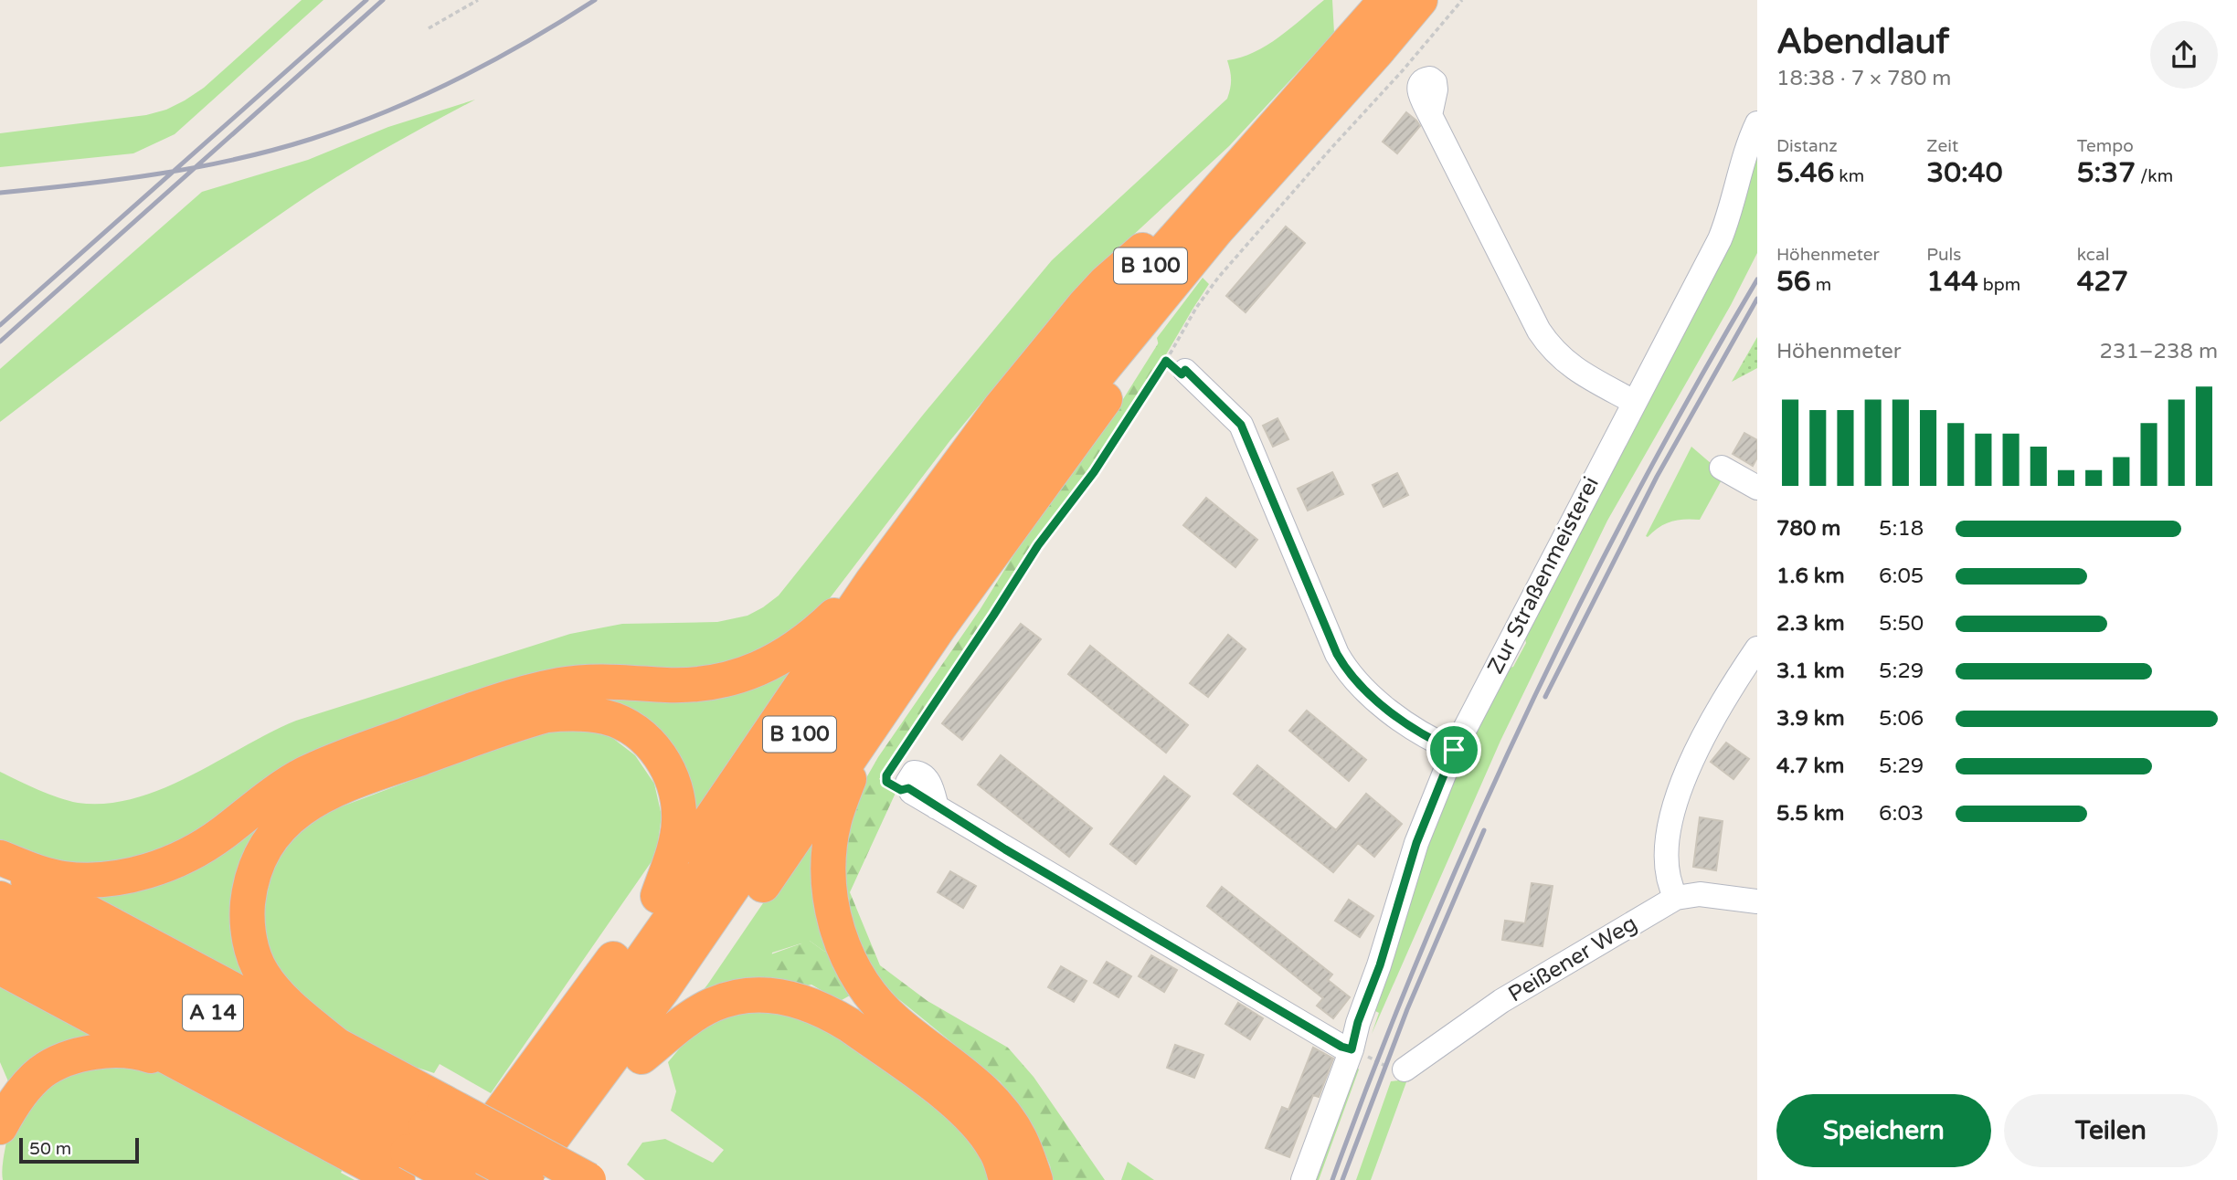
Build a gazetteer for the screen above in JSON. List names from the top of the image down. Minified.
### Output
{"streets":{"highway":["B 100","A 14"],"street":["Zur Straßenmeisterei","Peißener Weg"]},"scale_bar":"50 m","page":{"heading":["Abendlauf","18:38 · 7 × 780 m"],"stats":[["Distanz","5.46 km"],["Zeit","30:40"],["Tempo","5:37 /km"],["Höhenmeter","56 m"],["Puls","144 bpm"],["kcal","427"]],"chart":["Höhenmeter","231–238 m"],"list":[{"name":"780 m","note":"5:18"},{"name":"1.6 km","note":"6:05"},{"name":"2.3 km","note":"5:50"},{"name":"3.1 km","note":"5:29"},{"name":"3.9 km","note":"5:06"},{"name":"4.7 km","note":"5:29"},{"name":"5.5 km","note":"6:03"}],"buttons":["Speichern","Teilen"],"scale":"50 m"}}
